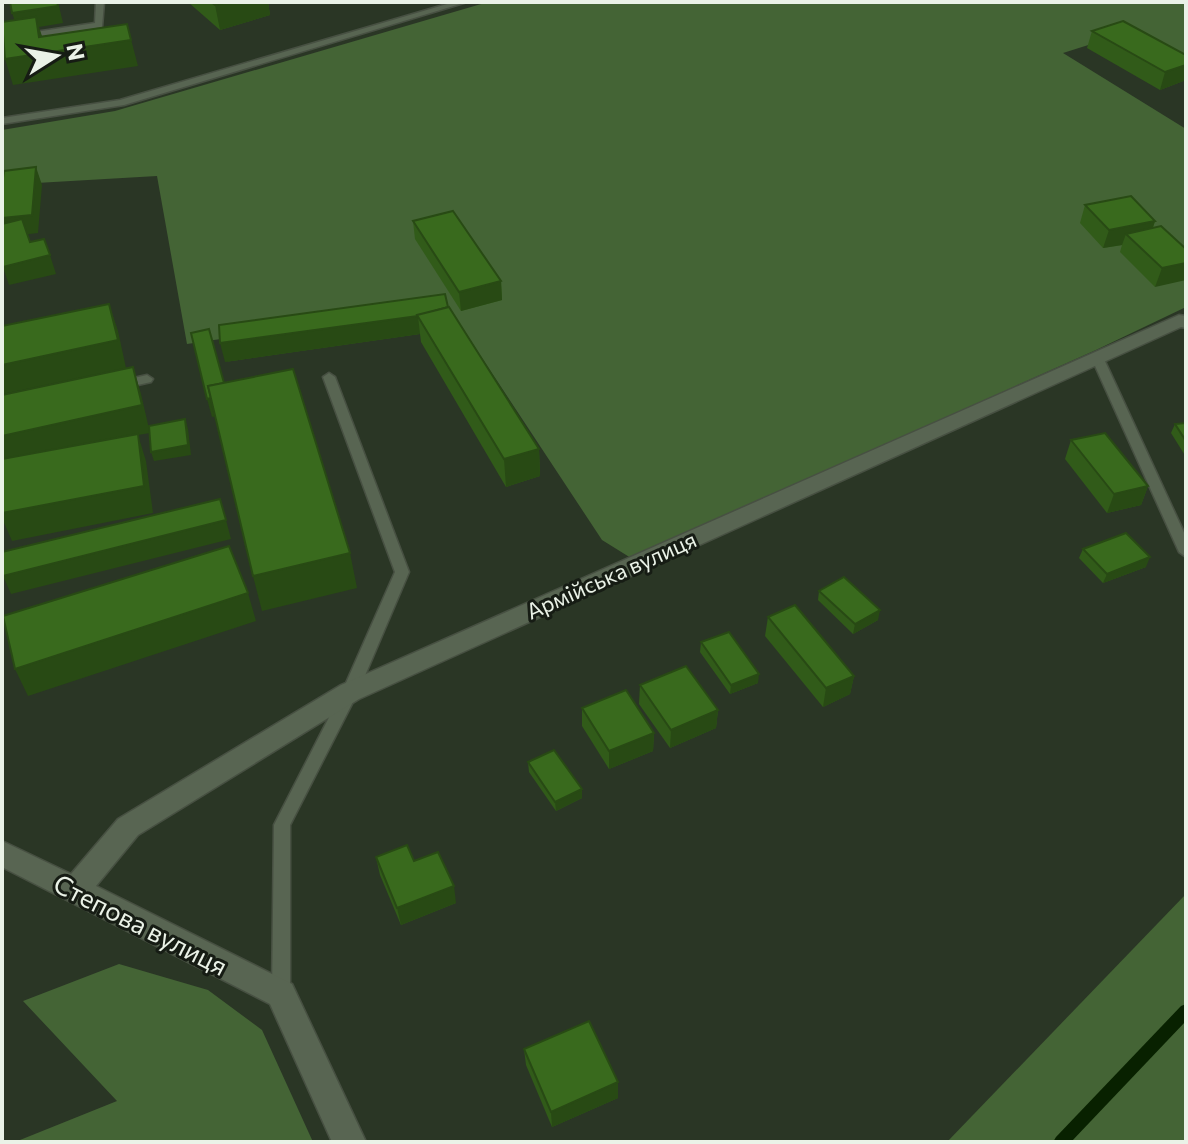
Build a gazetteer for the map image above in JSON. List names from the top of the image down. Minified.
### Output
{"streets":{"street":["Армійська вулиця","Степова вулиця"]},"crossings":[["Армійська вулиця","Степова вулиця"]],"north":"right"}
